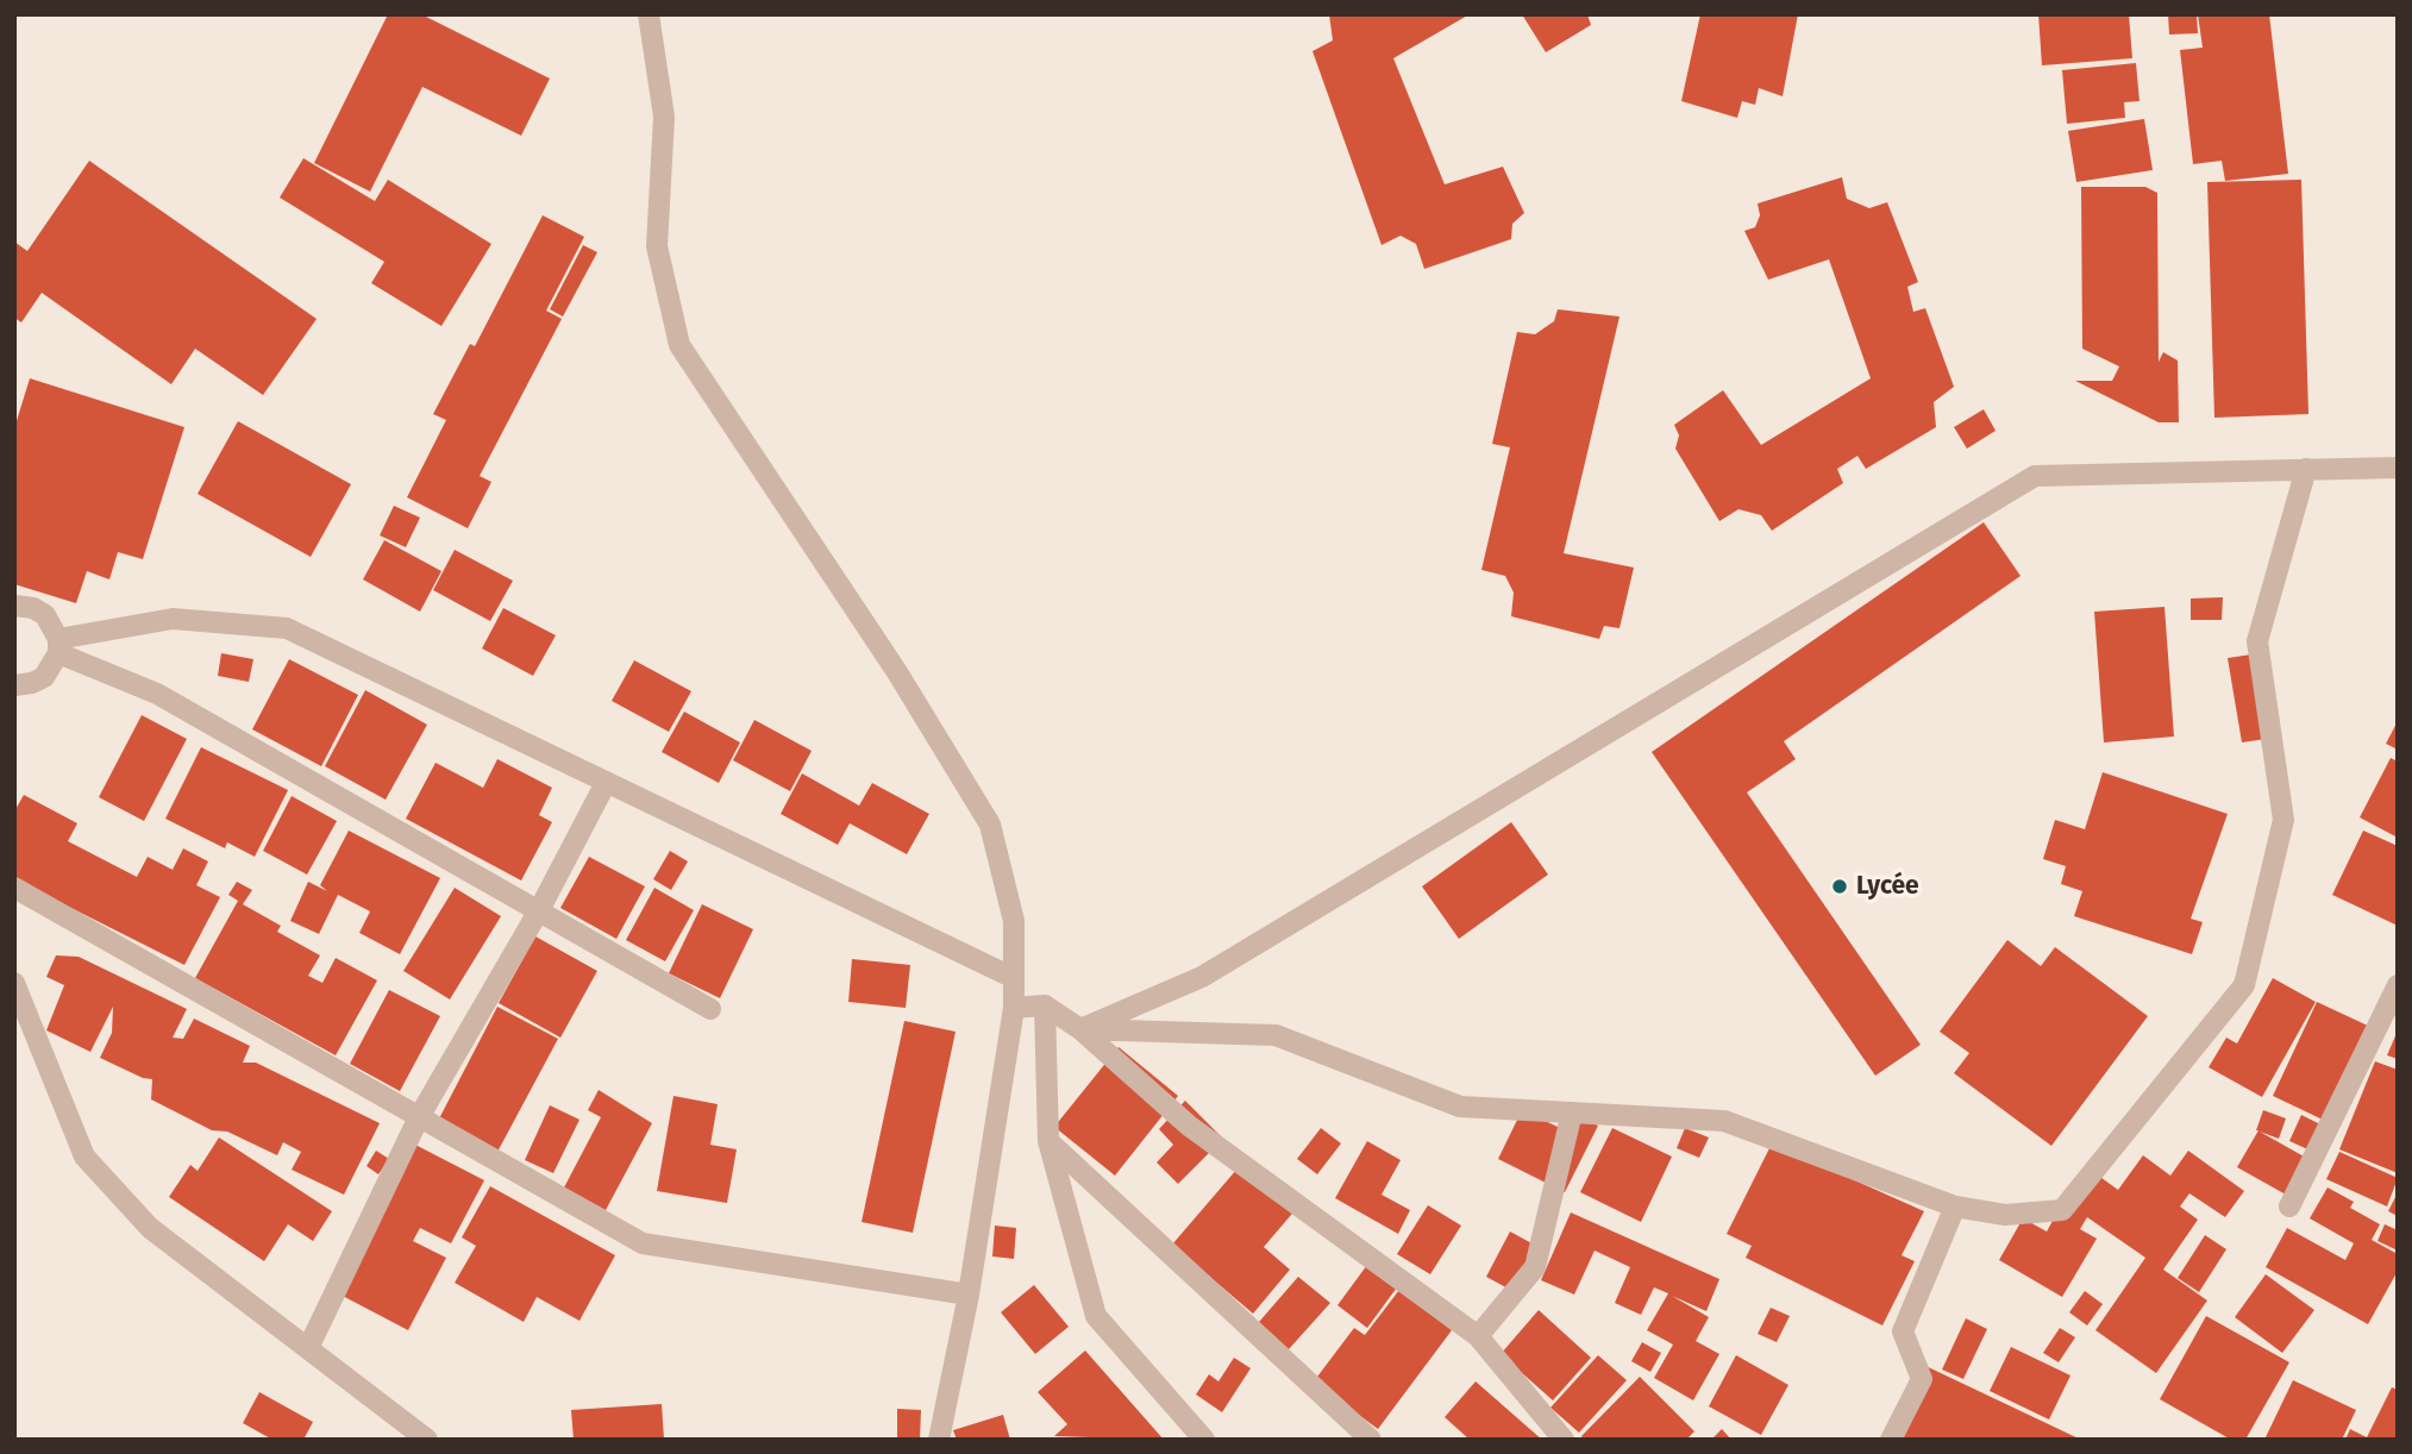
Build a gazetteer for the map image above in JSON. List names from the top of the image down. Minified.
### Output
{"places":["Lycée"]}
